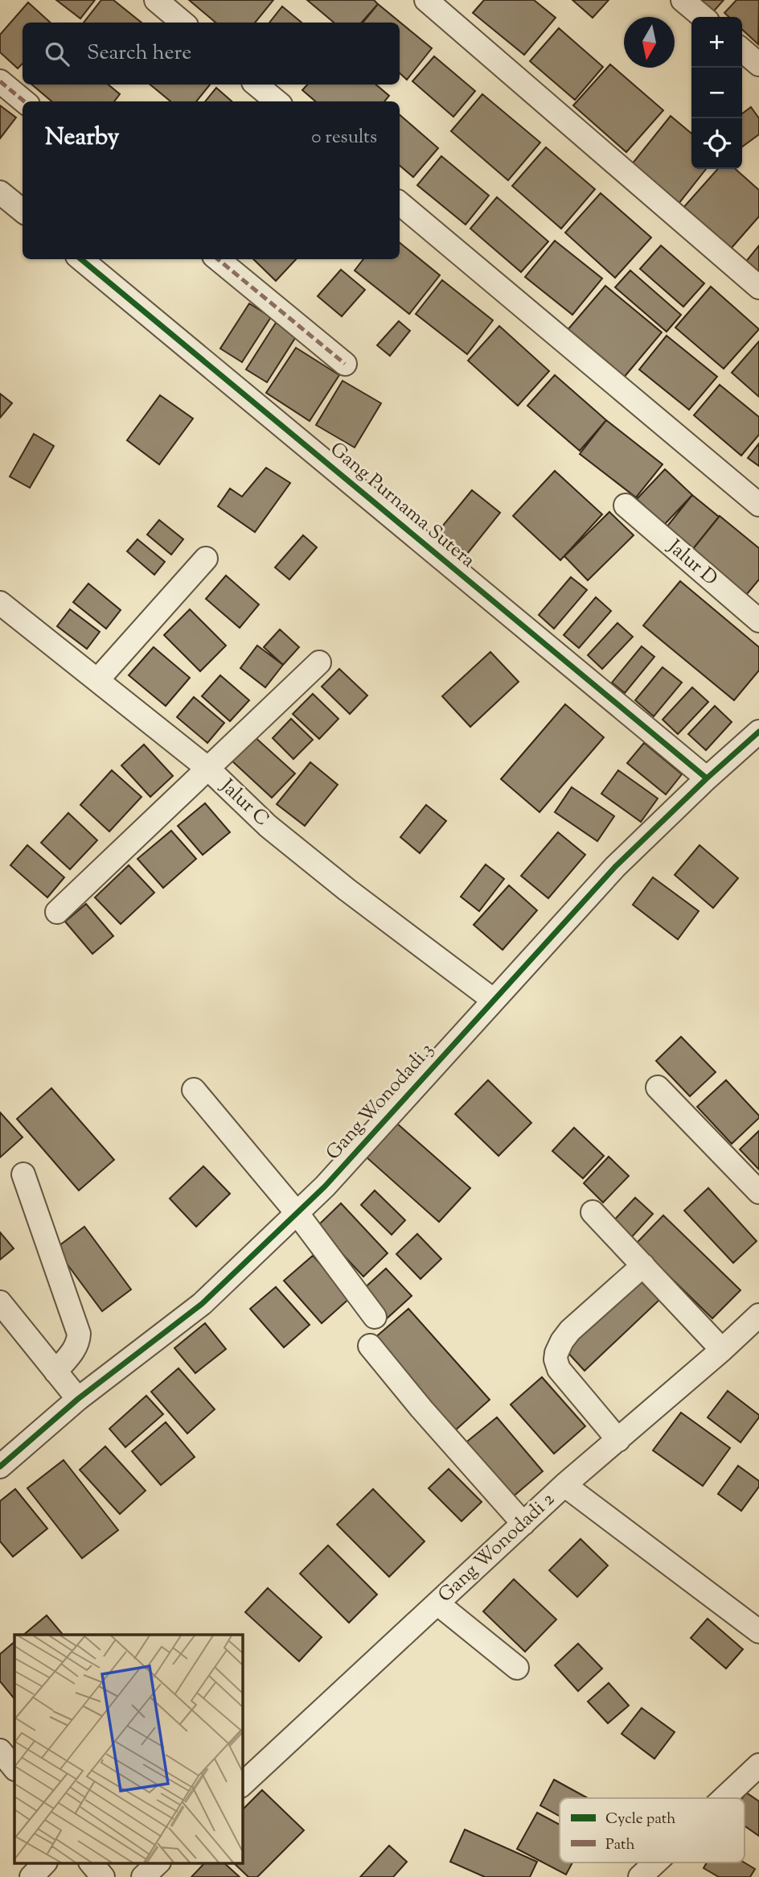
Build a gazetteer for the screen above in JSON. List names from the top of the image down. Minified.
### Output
{"streets":{"street":["Gang Purnama Sutera","Jalur D","Jalur C","Gang Wonodadi 3","Gang Wonodadi 2"]},"crossings":[["Gang Purnama Sutera","Gang Wonodadi 3"],["Jalur C","Gang Wonodadi 3"]],"legend":["Cycle path","Path"],"north":"bottom","page":{"map_buttons":["+","−"],"search":"Search here","heading":["Nearby","0 results"]}}
